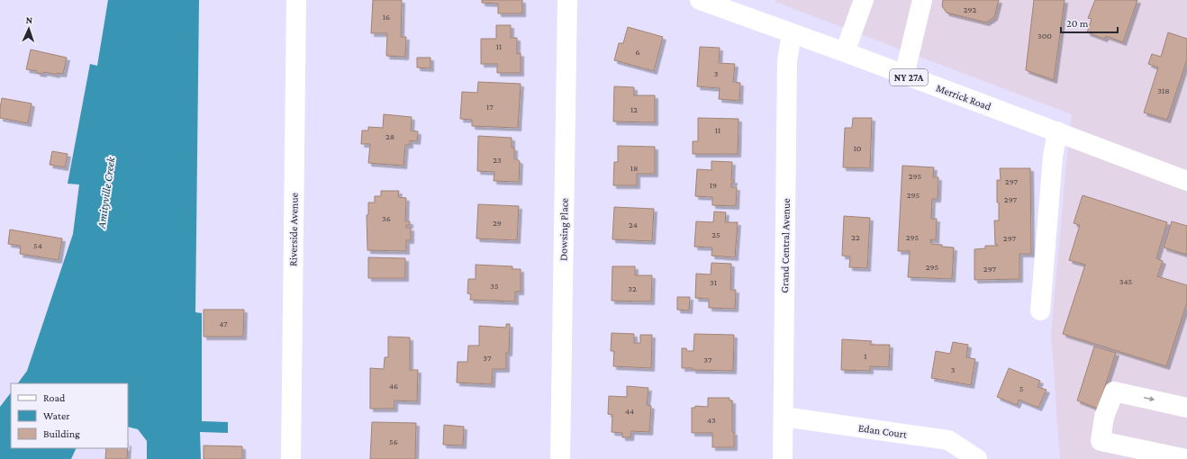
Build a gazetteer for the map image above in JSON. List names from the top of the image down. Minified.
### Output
{"streets":{"street":["NY 27A","Merrick Road","Riverside Avenue","Dowsing Place","Grand Central Avenue","Edan Court"]},"crossings":[["Merrick Road","Grand Central Avenue"],["Grand Central Avenue","Edan Court"]],"water":["Amityville Creek"],"house_numbers":["292","16","300","11","6","3","318","17","12","11","28","10","23","18","295","297","19","295","297","36","29","24","25","22","295","297","54","295","297","345","31","35","32","47","1","37","37","3","46","5","44","43","56"],"legend":["Road","Water","Building"],"scale_bar":"20 m","north":"top"}
